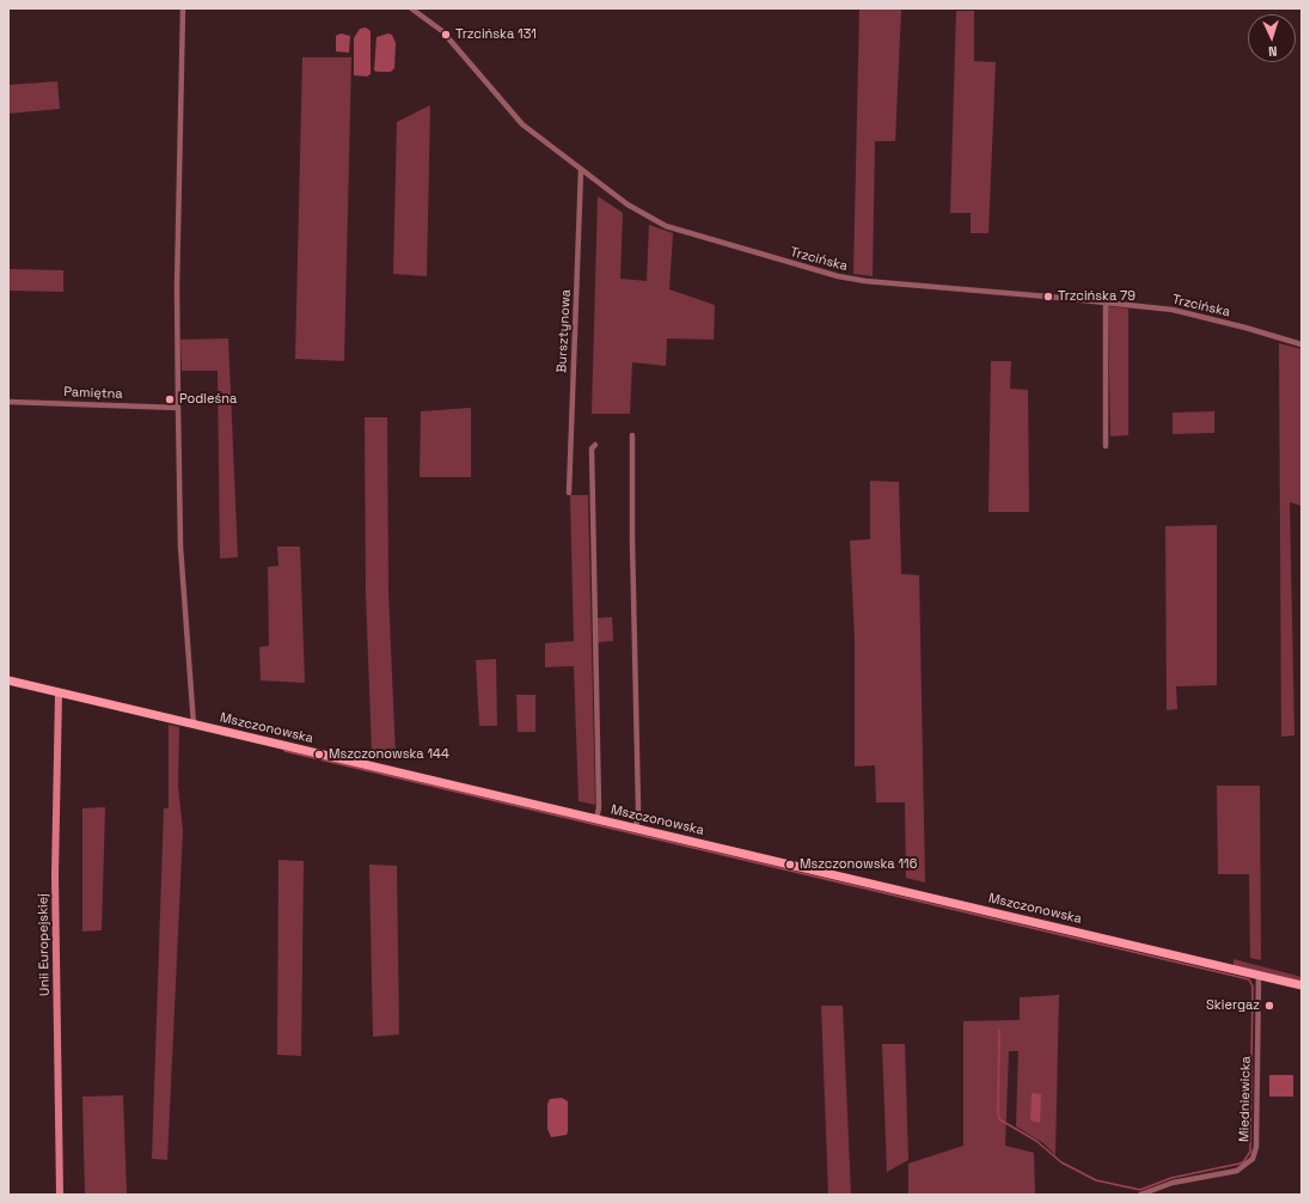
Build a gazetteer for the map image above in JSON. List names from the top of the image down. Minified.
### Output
{"streets":{"main road":["Mszczonowska","Unii Europejskiej"],"street":["Trzcińska","Bursztynowa","Pamiętna","Miedniewicka"]},"crossings":[["Trzcińska","Bursztynowa"],["Mszczonowska","Unii Europejskiej"],["Mszczonowska","Miedniewicka"]],"places":["Trzcińska 131","Trzcińska 79","Podleśna","Mszczonowska 144","Mszczonowska 116","Skiergaz"],"north":"bottom"}
